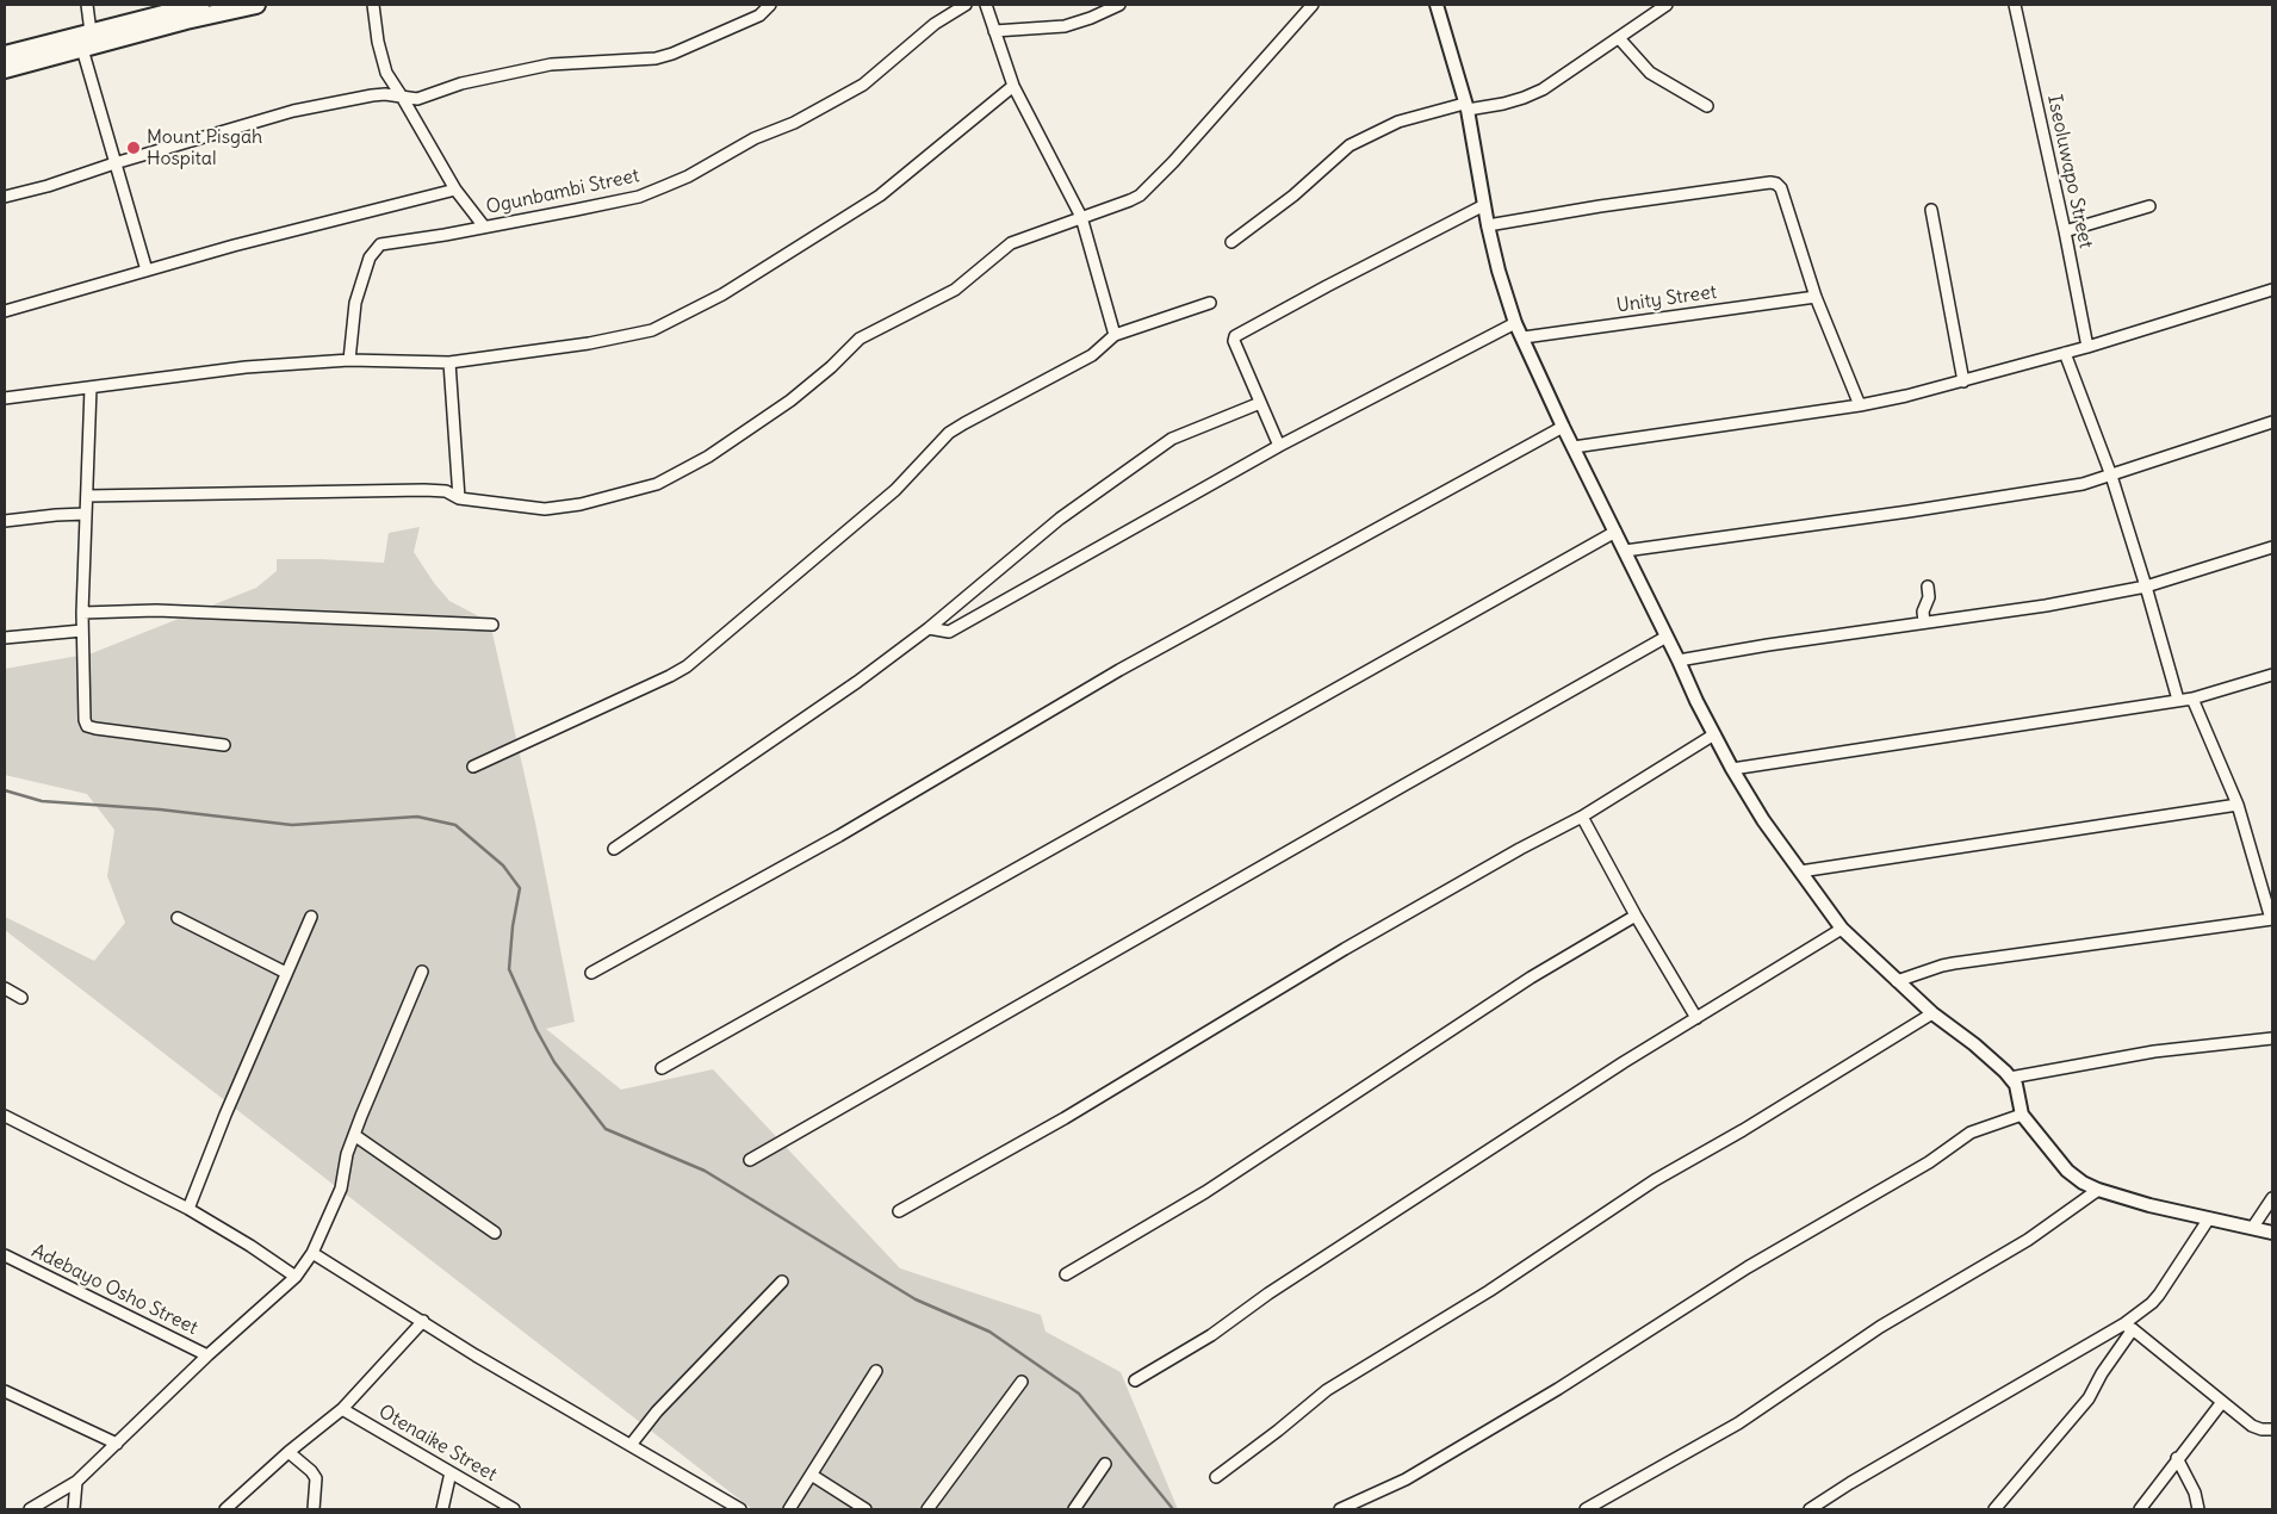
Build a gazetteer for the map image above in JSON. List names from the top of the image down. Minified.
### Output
{"streets":{"street":["Iseoluwapo Street","Ogunbambi Street","Unity Street","Adebayo Osho Street","Otenaike Street"]},"places":["Mount Pisgah Hospital"]}
